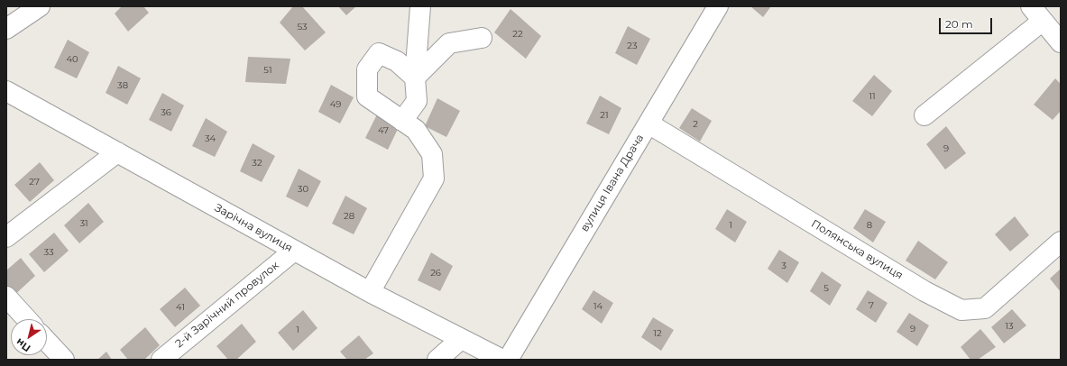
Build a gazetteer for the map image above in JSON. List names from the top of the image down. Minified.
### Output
{"streets":{"street":["вулиця Івана Драча","Зарічна вулиця","Полянська вулиця","2-й Зарічний провулок"]},"crossings":[["вулиця Івана Драча","Полянська вулиця"],["Зарічна вулиця","2-й Зарічний провулок"]],"house_numbers":["53","22","23","40","51","38","11","49","36","21","2","47","34","9","32","27","30","28","31","1","8","33","3","26","5","7","14","41","13","9","1","12"],"scale_bar":"20 m","north":"bottom left"}
